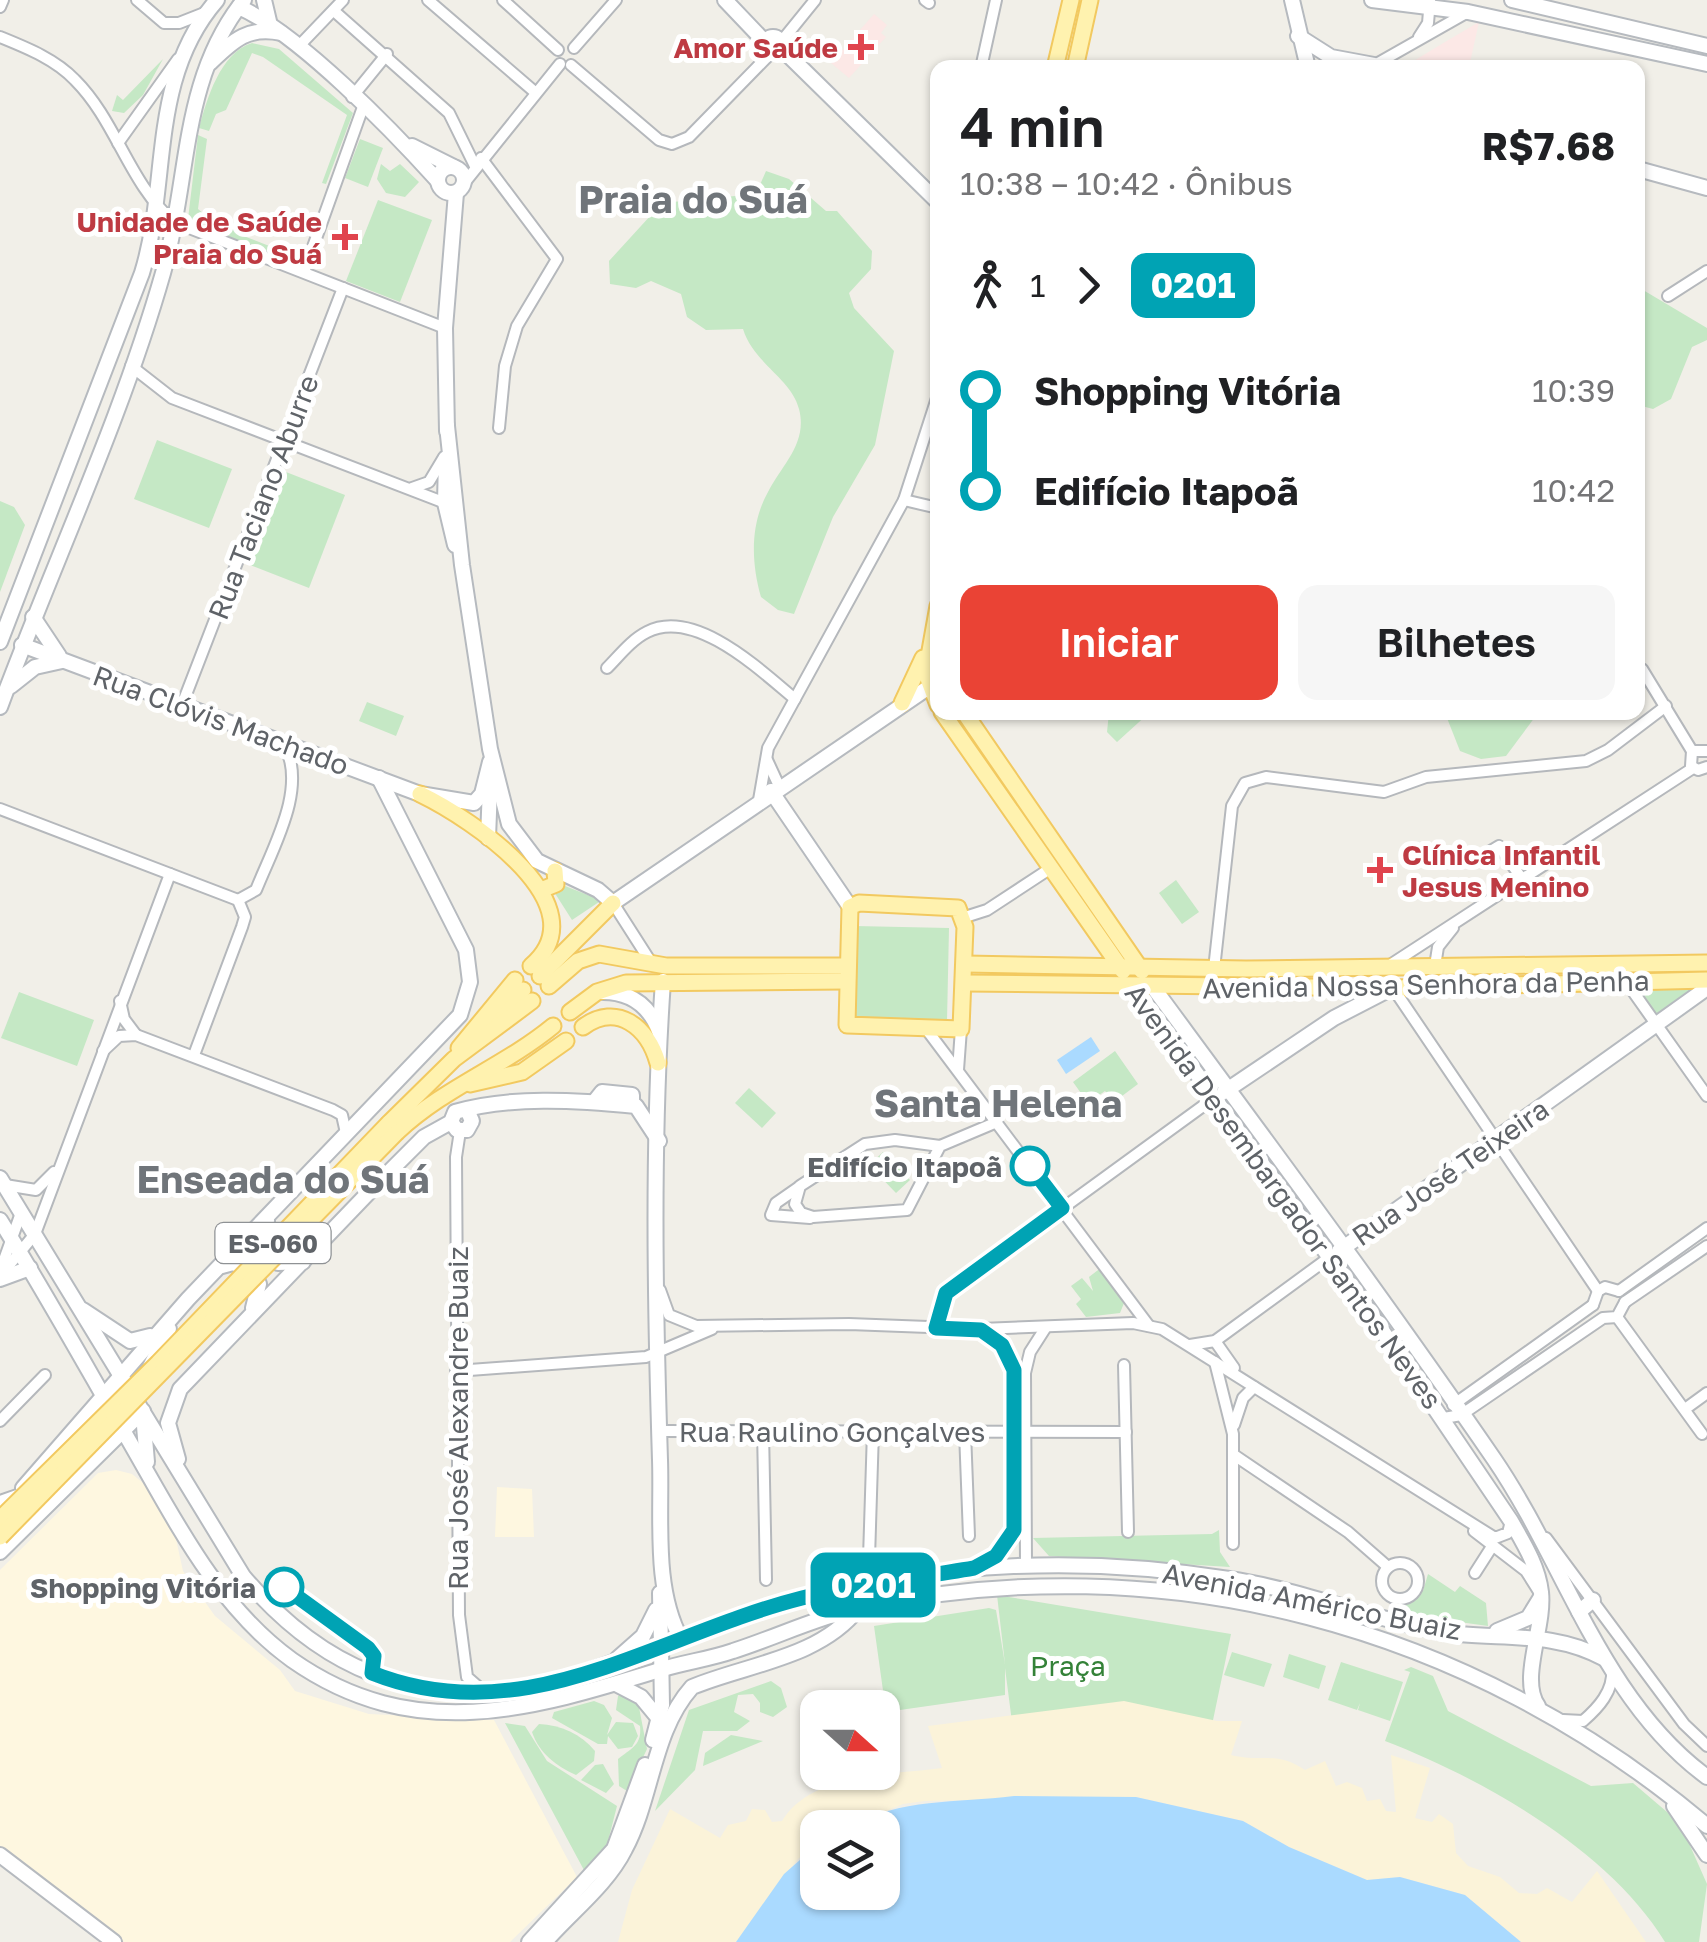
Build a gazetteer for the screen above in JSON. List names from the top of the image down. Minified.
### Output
{"streets":{"main road":["Rua Clóvis Machado","Avenida Nossa Senhora da Penha","Rua José Teixeira","Avenida Desembargador Santos Neves","ES-060","Avenida Américo Buaiz"],"street":["Rua Taciano Aburre","Rua José Alexandre Buaiz","Rua Raulino Gonçalves"]},"crossings":[["Rua Taciano Aburre","Rua Clóvis Machado"],["Avenida Nossa Senhora da Penha","Avenida Desembargador Santos Neves"],["Rua José Teixeira","Avenida Desembargador Santos Neves"],["Avenida Desembargador Santos Neves","Avenida Américo Buaiz"],["Rua José Alexandre Buaiz","Avenida Américo Buaiz"]],"districts":["Praia do Suá","Santa Helena","Enseada do Suá"],"parks":["Praça"],"places":{"health":["Amor Saúde","Unidade de Saúde Praia do Suá","Clínica Infantil Jesus Menino"],"other":["Edifício Itapoã","Shopping Vitória"]},"lines":["bus line 0201"],"north":"right","page":{"on_map":"0201","heading":["4 min","10:38 – 10:42 · Ônibus","R$7.68"],"legs":["1","0201"],"list":[{"name":"Shopping Vitória","value":"10:39"},{"name":"Edifício Itapoã","value":"10:42"}],"buttons":["Iniciar","Bilhetes"]}}
